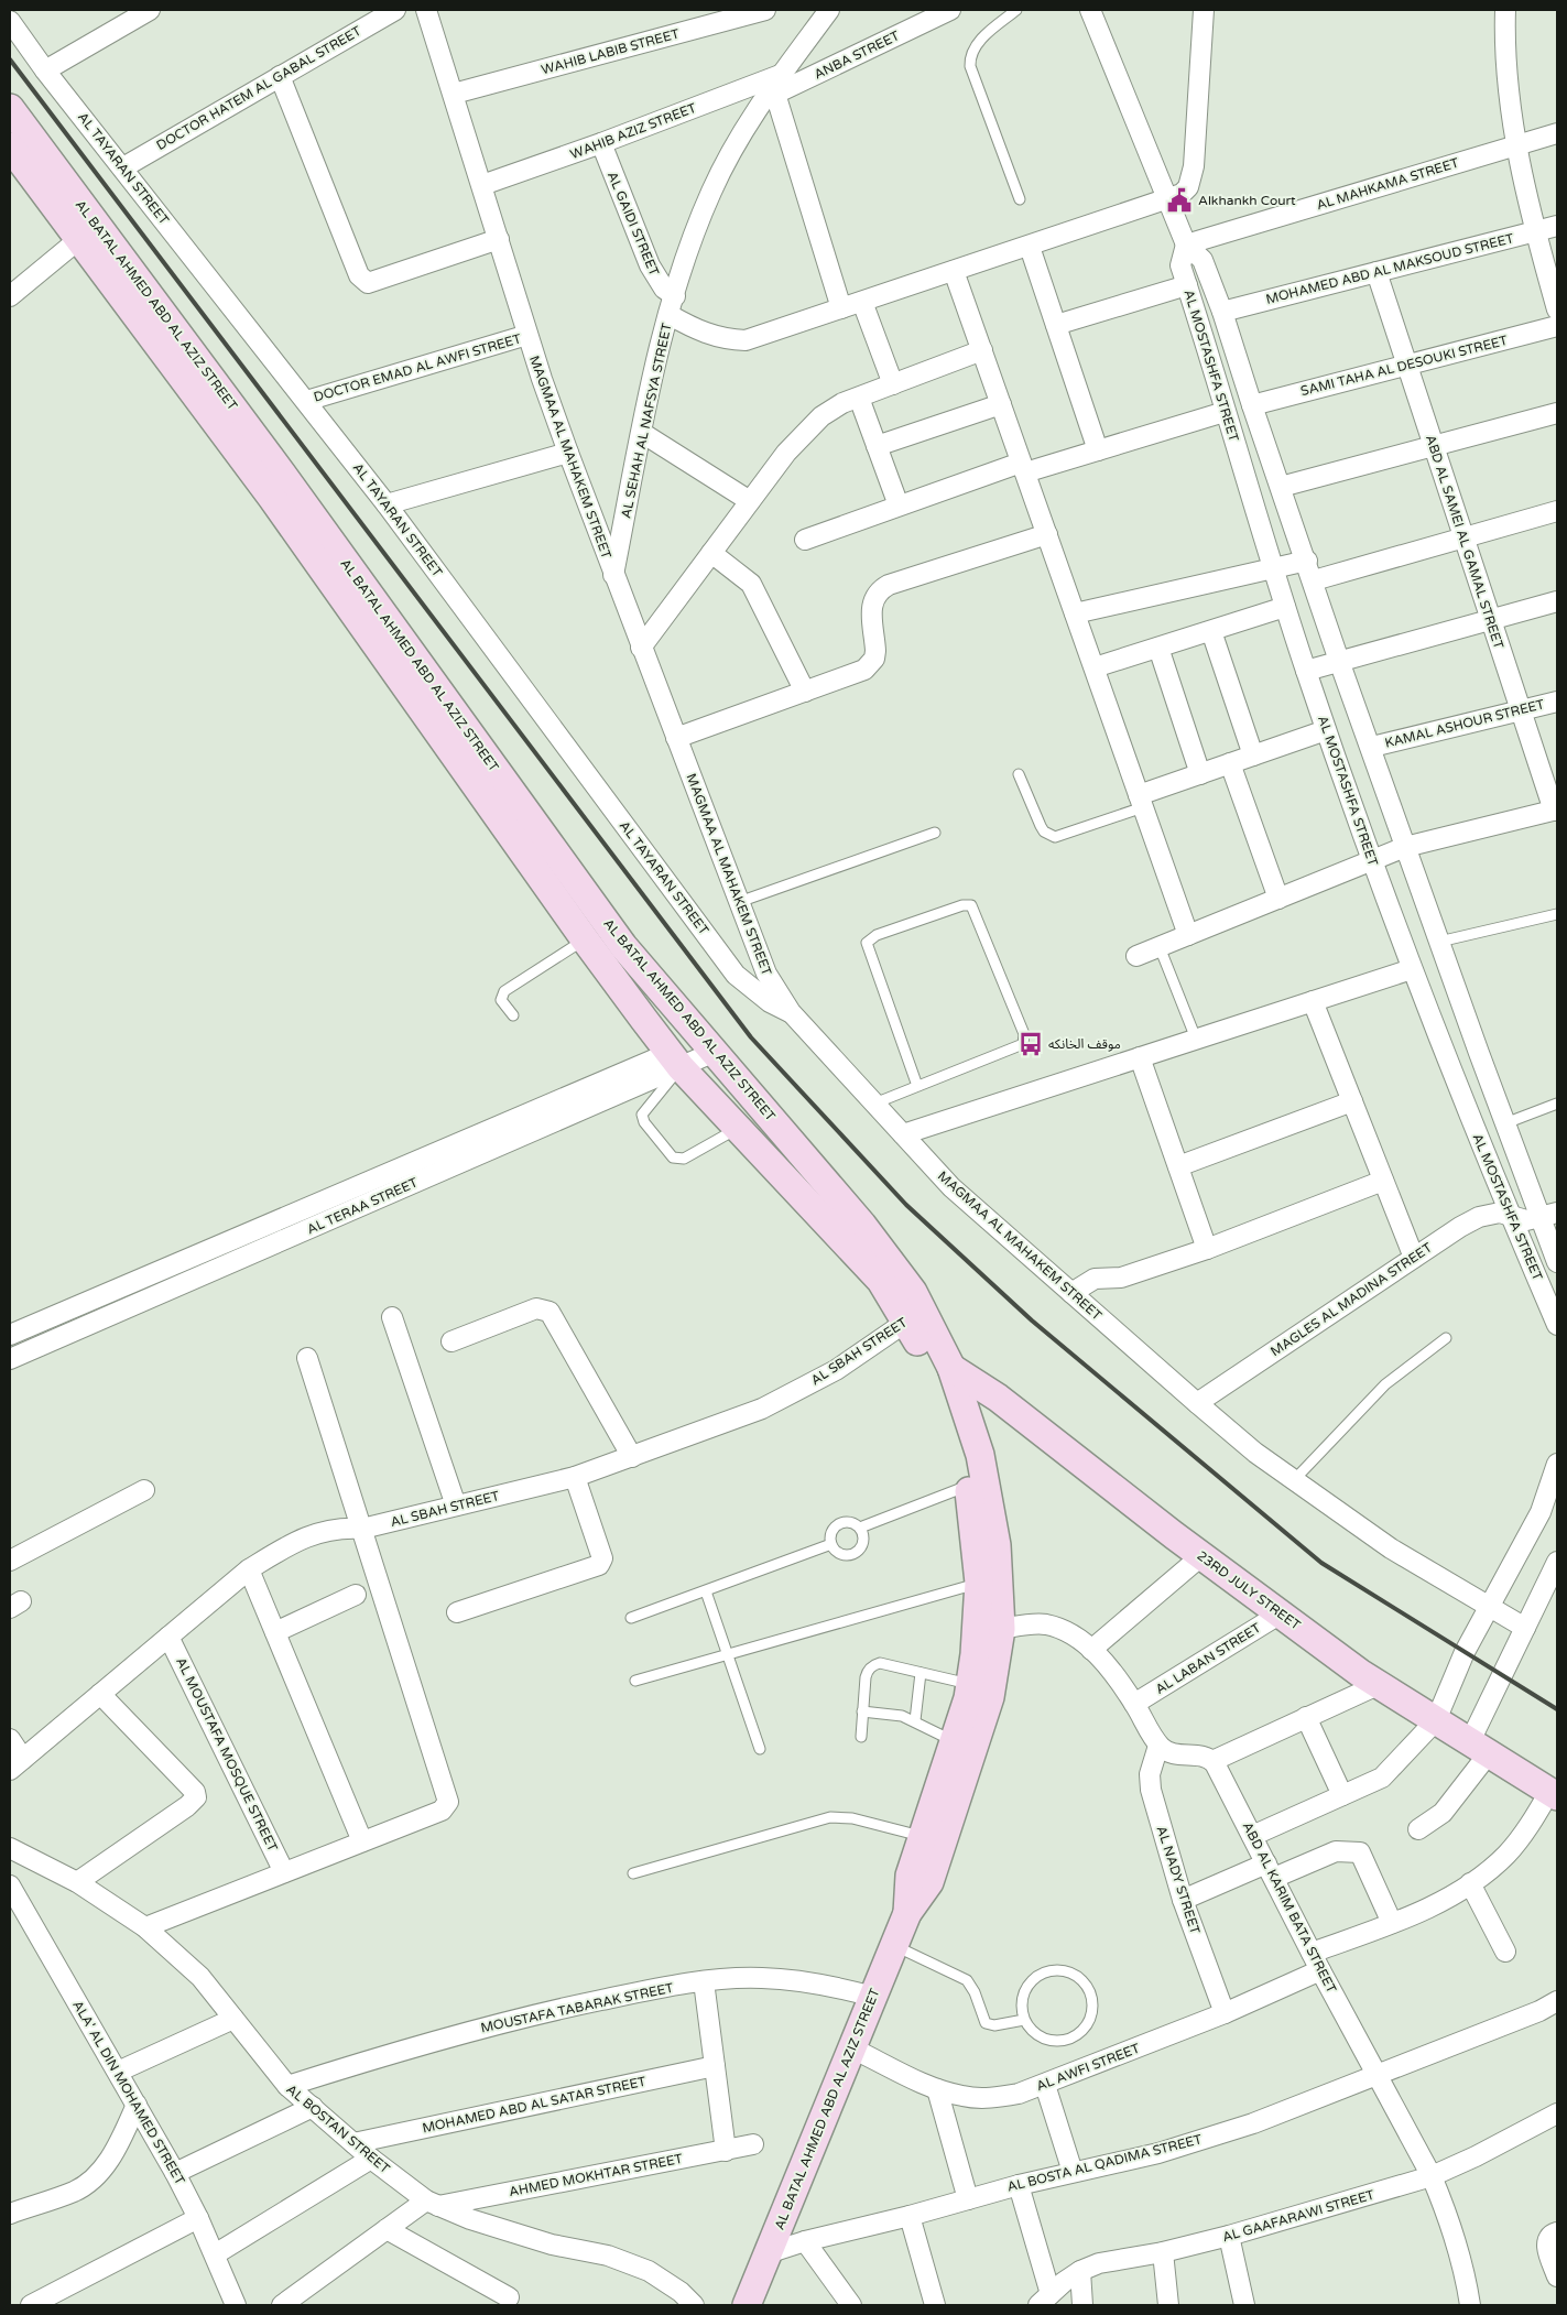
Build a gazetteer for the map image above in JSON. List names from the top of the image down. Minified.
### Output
{"streets":{"main road":["AL BATAL AHMED ABD AL AZIZ STREET","23RD JULY STREET"],"street":["WAHIB LABIB STREET","ANBA STREET","DOCTOR HATEM AL GABAL STREET","WAHIB AZIZ STREET","AL TAYARAN STREET","AL MAHKAMA STREET","AL GAIDI STREET","MOHAMED ABD AL MAKSOUD STREET","AL MOSTASHFA STREET","SAMI TAHA AL DESOUKI STREET","DOCTOR EMAD AL AWFI STREET","AL SEHAH AL NAFSYA STREET","MAGMAA AL MAHAKEM STREET","ABD AL SAMEI AL GAMAL STREET","KAMAL ASHOUR STREET","AL TERAA STREET","MAGLES AL MADINA STREET","AL SBAH STREET","AL LABAN STREET","AL MOUSTAFA MOSQUE STREET","AL NADY STREET","ABD AL KARIM BATA STREET","MOUSTAFA TABARAK STREET","AL AWFI STREET","ALA' AL DIN MOHAMED STREET","MOHAMED ABD AL SATAR STREET","AL BOSTAN STREET","AL BOSTA AL QADIMA STREET","AHMED MOKHTAR STREET","AL GAAFARAWI STREET"]},"crossings":[["WAHIB LABIB STREET","MAGMAA AL MAHAKEM STREET"],["ANBA STREET","AL SEHAH AL NAFSYA STREET"],["DOCTOR HATEM AL GABAL STREET","AL TAYARAN STREET"],["WAHIB AZIZ STREET","AL GAIDI STREET"],["WAHIB AZIZ STREET","AL SEHAH AL NAFSYA STREET"],["WAHIB AZIZ STREET","MAGMAA AL MAHAKEM STREET"],["AL TAYARAN STREET","DOCTOR EMAD AL AWFI STREET"],["AL TAYARAN STREET","MAGMAA AL MAHAKEM STREET"],["AL MAHKAMA STREET","AL MOSTASHFA STREET"],["AL GAIDI STREET","AL SEHAH AL NAFSYA STREET"],["MOHAMED ABD AL MAKSOUD STREET","AL MOSTASHFA STREET"],["MOHAMED ABD AL MAKSOUD STREET","ABD AL SAMEI AL GAMAL STREET"],["AL BATAL AHMED ABD AL AZIZ STREET","AL TERAA STREET"],["AL BATAL AHMED ABD AL AZIZ STREET","AL SBAH STREET"],["AL BATAL AHMED ABD AL AZIZ STREET","23RD JULY STREET"],["AL BATAL AHMED ABD AL AZIZ STREET","MOUSTAFA TABARAK STREET"],["AL BATAL AHMED ABD AL AZIZ STREET","AL AWFI STREET"],["AL BATAL AHMED ABD AL AZIZ STREET","AL BOSTA AL QADIMA STREET"],["AL MOSTASHFA STREET","SAMI TAHA AL DESOUKI STREET"],["AL MOSTASHFA STREET","KAMAL ASHOUR STREET"],["AL MOSTASHFA STREET","MAGLES AL MADINA STREET"],["SAMI TAHA AL DESOUKI STREET","ABD AL SAMEI AL GAMAL STREET"],["DOCTOR EMAD AL AWFI STREET","MAGMAA AL MAHAKEM STREET"],["AL SEHAH AL NAFSYA STREET","MAGMAA AL MAHAKEM STREET"],["MAGMAA AL MAHAKEM STREET","MAGLES AL MADINA STREET"],["ABD AL SAMEI AL GAMAL STREET","KAMAL ASHOUR STREET"],["AL SBAH STREET","AL MOUSTAFA MOSQUE STREET"],["23RD JULY STREET","AL LABAN STREET"],["AL NADY STREET","AL AWFI STREET"],["ABD AL KARIM BATA STREET","AL AWFI STREET"],["ABD AL KARIM BATA STREET","AL BOSTA AL QADIMA STREET"],["ABD AL KARIM BATA STREET","AL GAAFARAWI STREET"],["MOUSTAFA TABARAK STREET","AL BOSTAN STREET"],["MOHAMED ABD AL SATAR STREET","AL BOSTAN STREET"],["AL BOSTAN STREET","AHMED MOKHTAR STREET"]],"places":{"public building":["Alkhankh Court"],"bus stop":["موقف الخانكه"]}}
